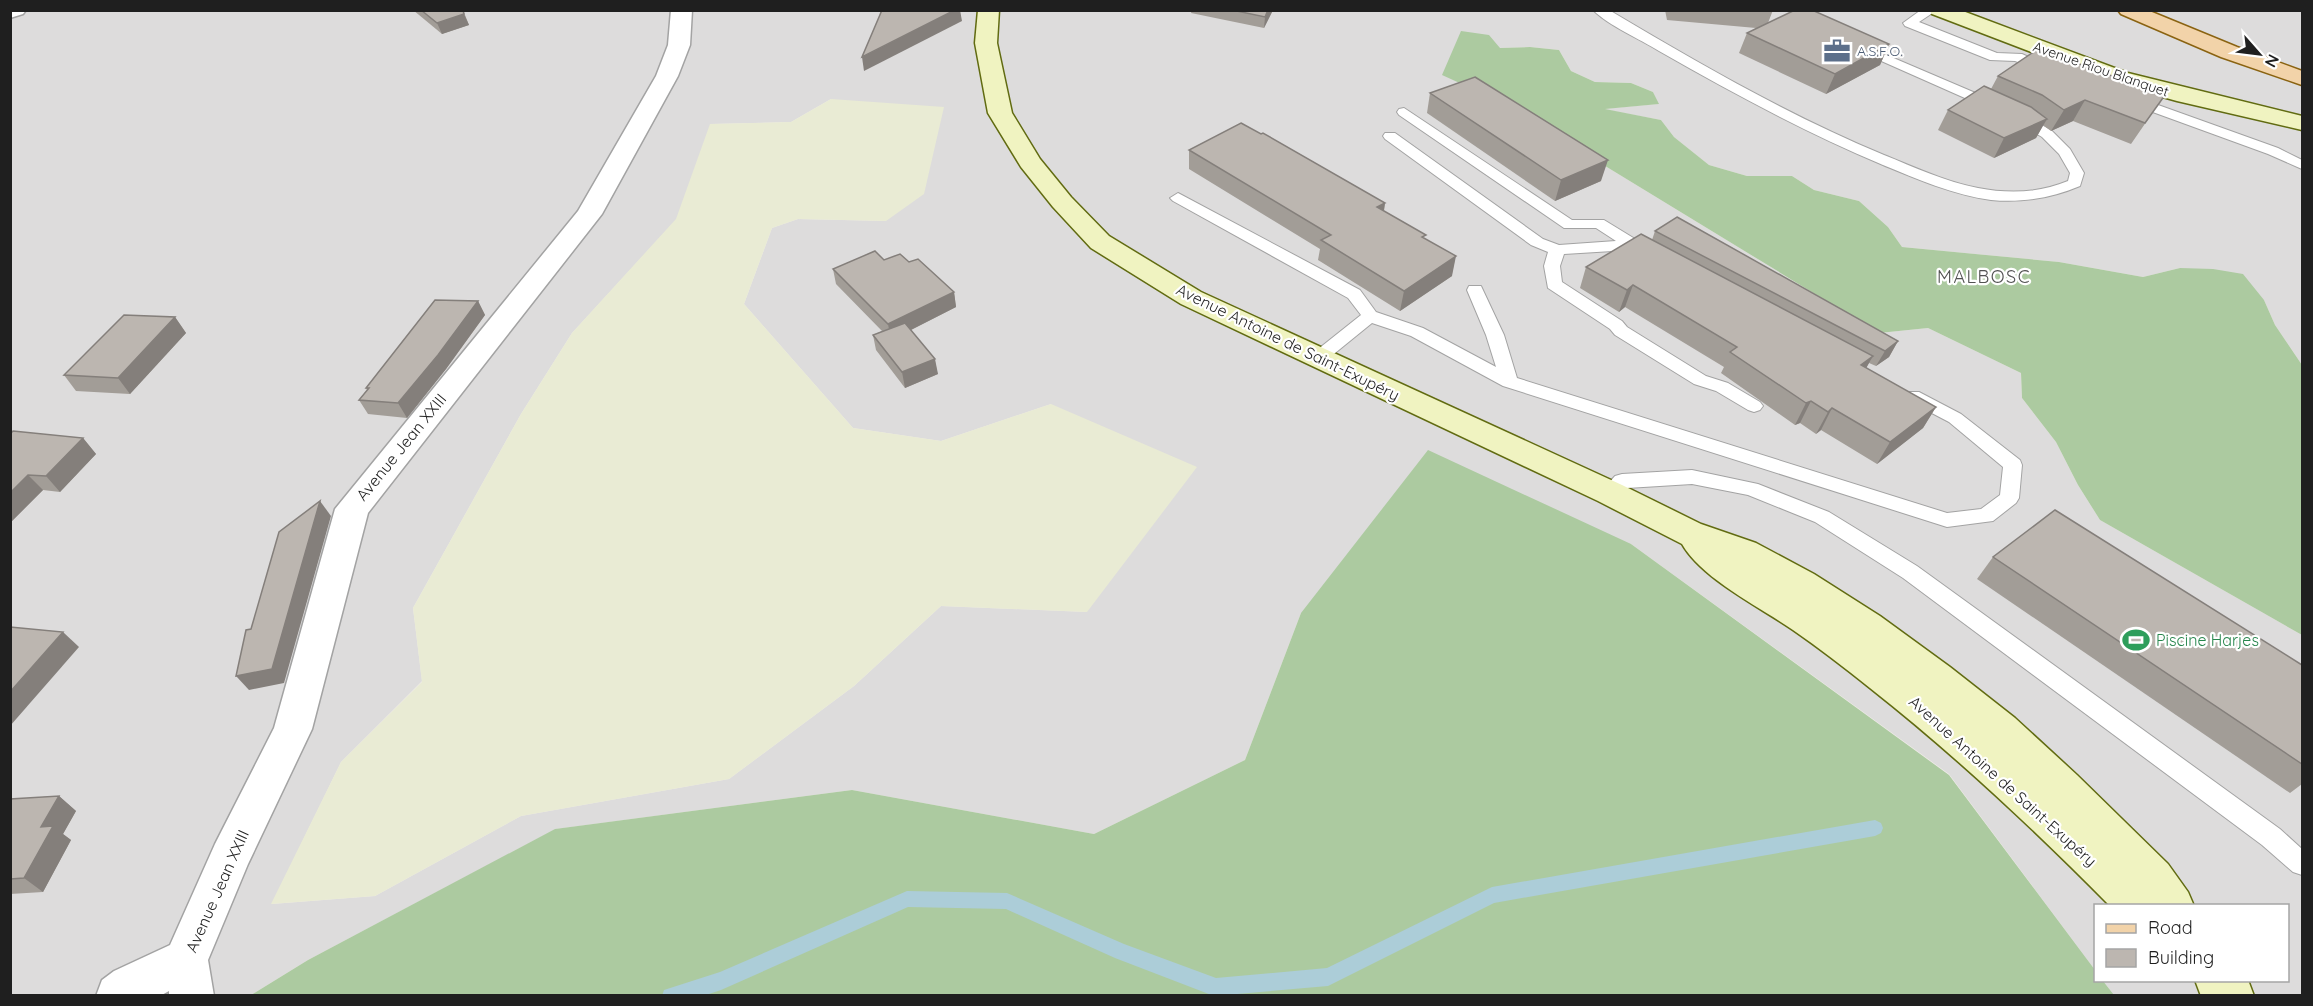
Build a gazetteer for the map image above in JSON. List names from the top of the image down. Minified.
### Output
{"streets":{"main road":["Avenue Riou Blanquet","Avenue Antoine de Saint-Exupéry"],"street":["Avenue Jean XXIII"]},"districts":["MALBOSC"],"places":{"office":["A.S.F.O."],"sports":["Piscine Harjes"]},"legend":["Road","Building"],"north":"bottom right"}
